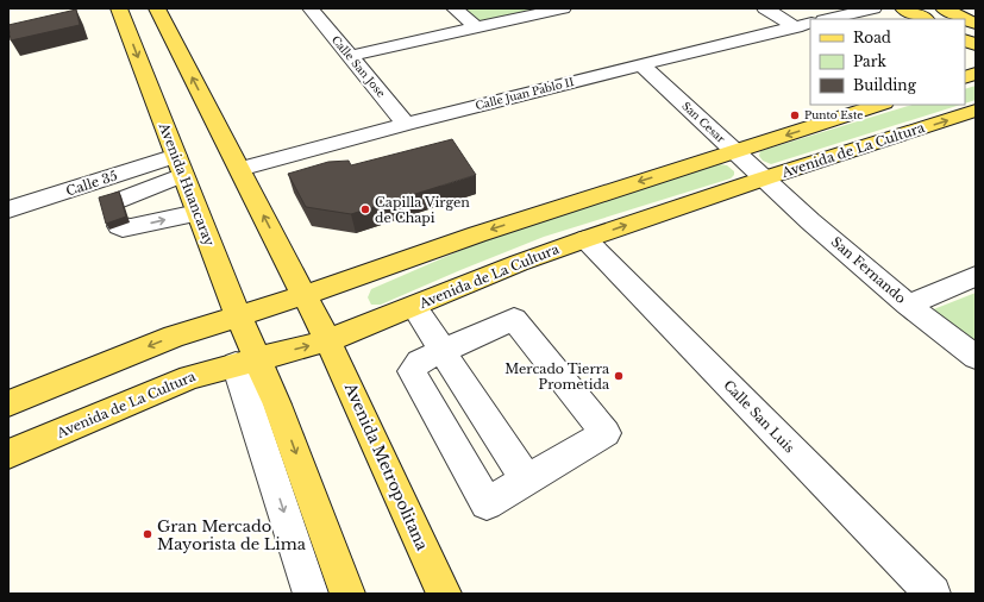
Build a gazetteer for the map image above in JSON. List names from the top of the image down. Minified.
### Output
{"streets":{"main road":["Avenida de La Cultura","Avenida Huancaray","Avenida Metropolitana"],"street":["Calle San Jose","Calle Juan Pablo II","San Cesar","Calle 35","San Fernando","Calle San Luis"]},"crossings":[["Calle San Jose","Calle Juan Pablo II"],["Calle Juan Pablo II","San Cesar"],["San Cesar","Avenida de La Cultura"],["San Cesar","San Fernando"],["Avenida de La Cultura","Avenida Huancaray"],["Avenida de La Cultura","San Fernando"],["Avenida de La Cultura","Calle San Luis"],["Avenida de La Cultura","Avenida Metropolitana"],["Calle 35","Avenida Huancaray"]],"places":["Punto Este","Capilla Virgen de Chapi","Mercado Tierra Prometida","Gran Mercado Mayorista de Lima"],"legend":["Road","Park","Building"]}
